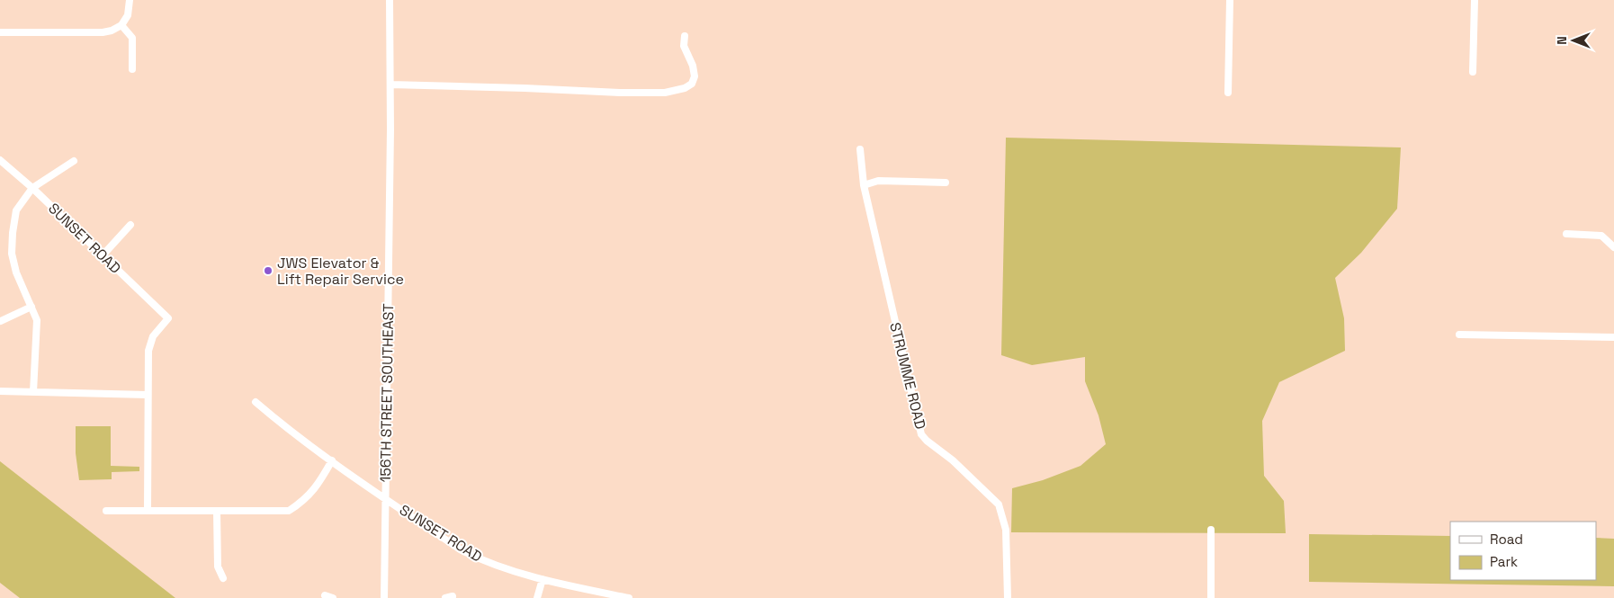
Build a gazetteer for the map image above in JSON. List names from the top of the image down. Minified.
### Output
{"streets":{"street":["SUNSET ROAD","STRUMME ROAD","156TH STREET SOUTHEAST"]},"crossings":[["SUNSET ROAD","156TH STREET SOUTHEAST"]],"places":["JWS Elevator & Lift Repair Service"],"legend":["Road","Park"],"north":"left"}
